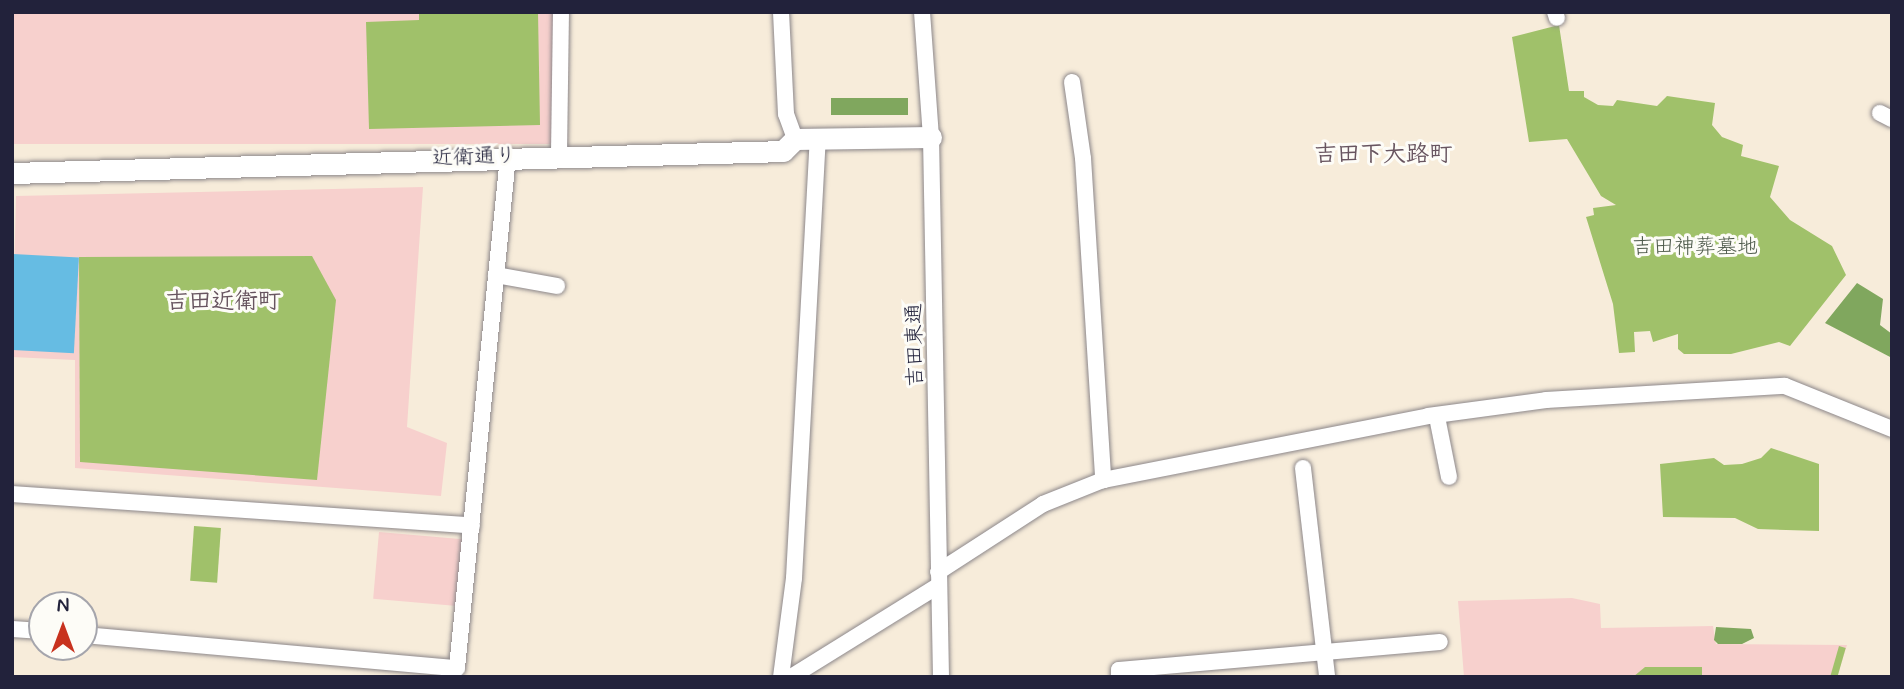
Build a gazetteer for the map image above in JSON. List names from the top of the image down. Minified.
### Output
{"streets":{"street":["近衛通り","吉田東通"]},"crossings":[["近衛通り","吉田東通"]],"districts":["吉田下大路町","吉田近衛町"],"parks":["吉田神葬墓地"],"north":"top"}
